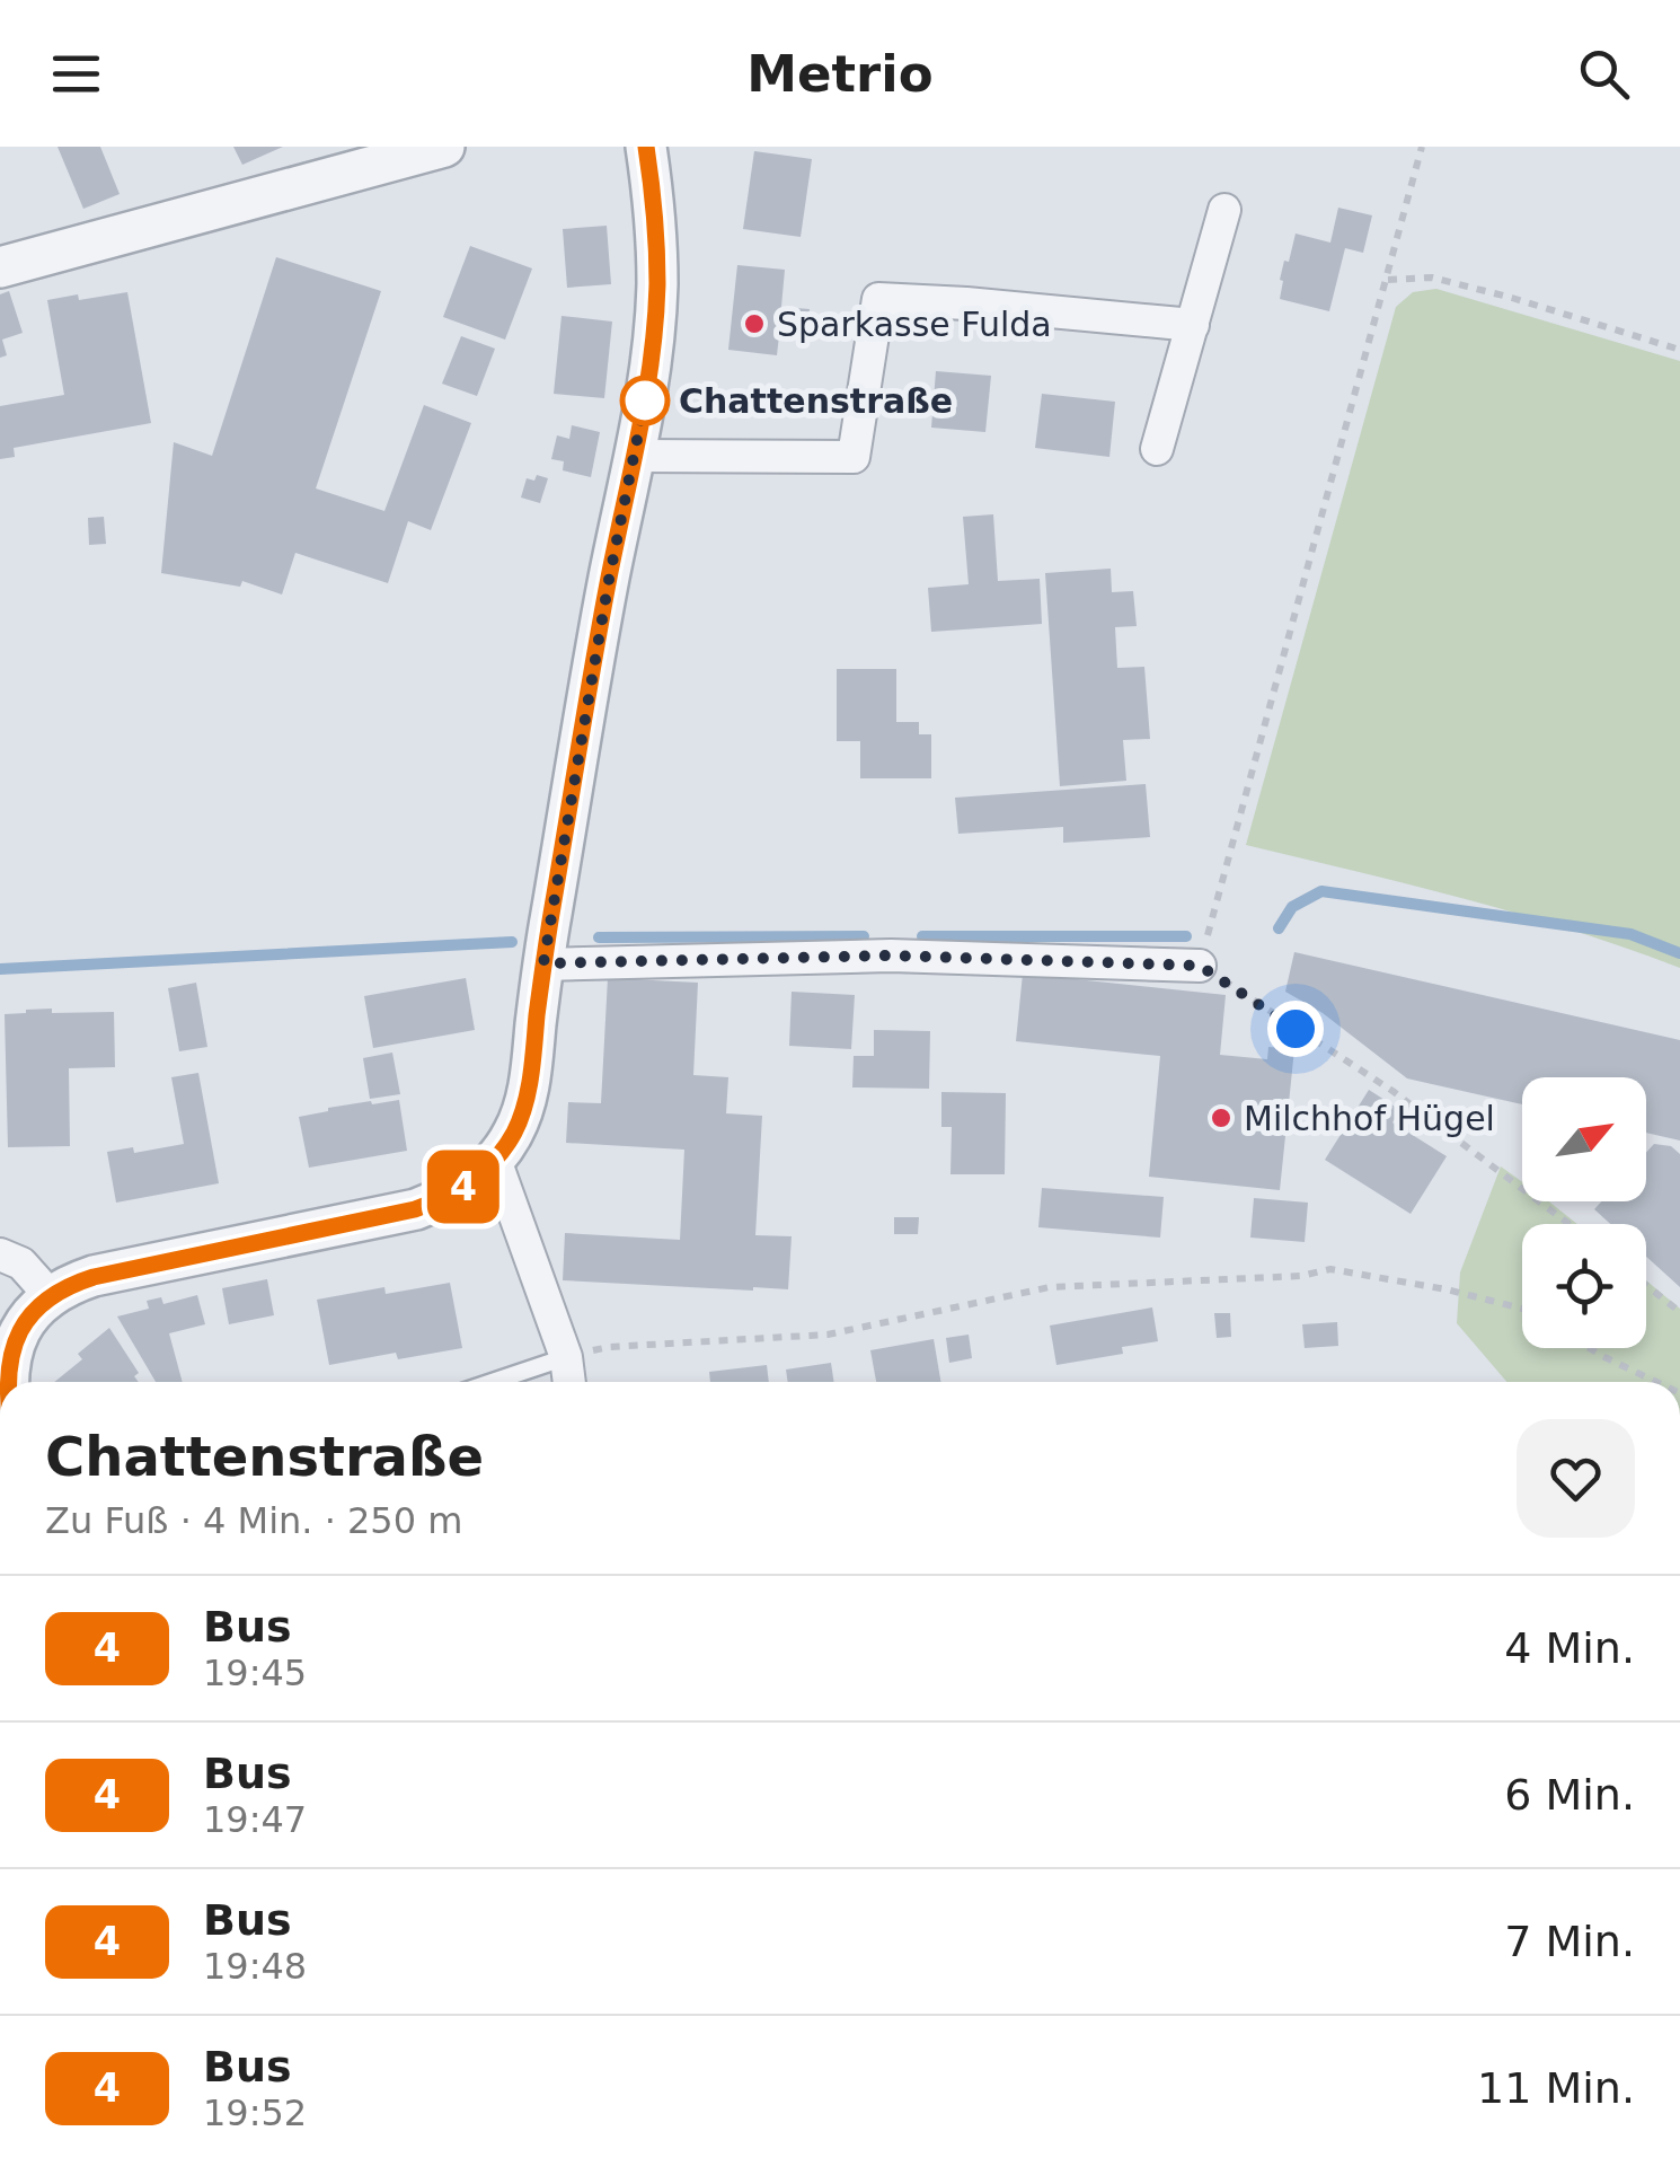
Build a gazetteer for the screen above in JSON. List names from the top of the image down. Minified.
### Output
{"places":["Sparkasse Fulda","Chattenstraße","Milchhof Hügel"],"lines":["bus line 4"],"north":"top right","page":{"header":"Metrio","on_map":"4","heading":["Chattenstraße","Zu Fuß · 4 Min. · 250 m"],"list":[{"mark":"4","name":"Bus","note":"19:45","value":"4 Min."},{"mark":"4","name":"Bus","note":"19:47","value":"6 Min."},{"mark":"4","name":"Bus","note":"19:48","value":"7 Min."},{"mark":"4","name":"Bus","note":"19:52","value":"11 Min."}]}}
